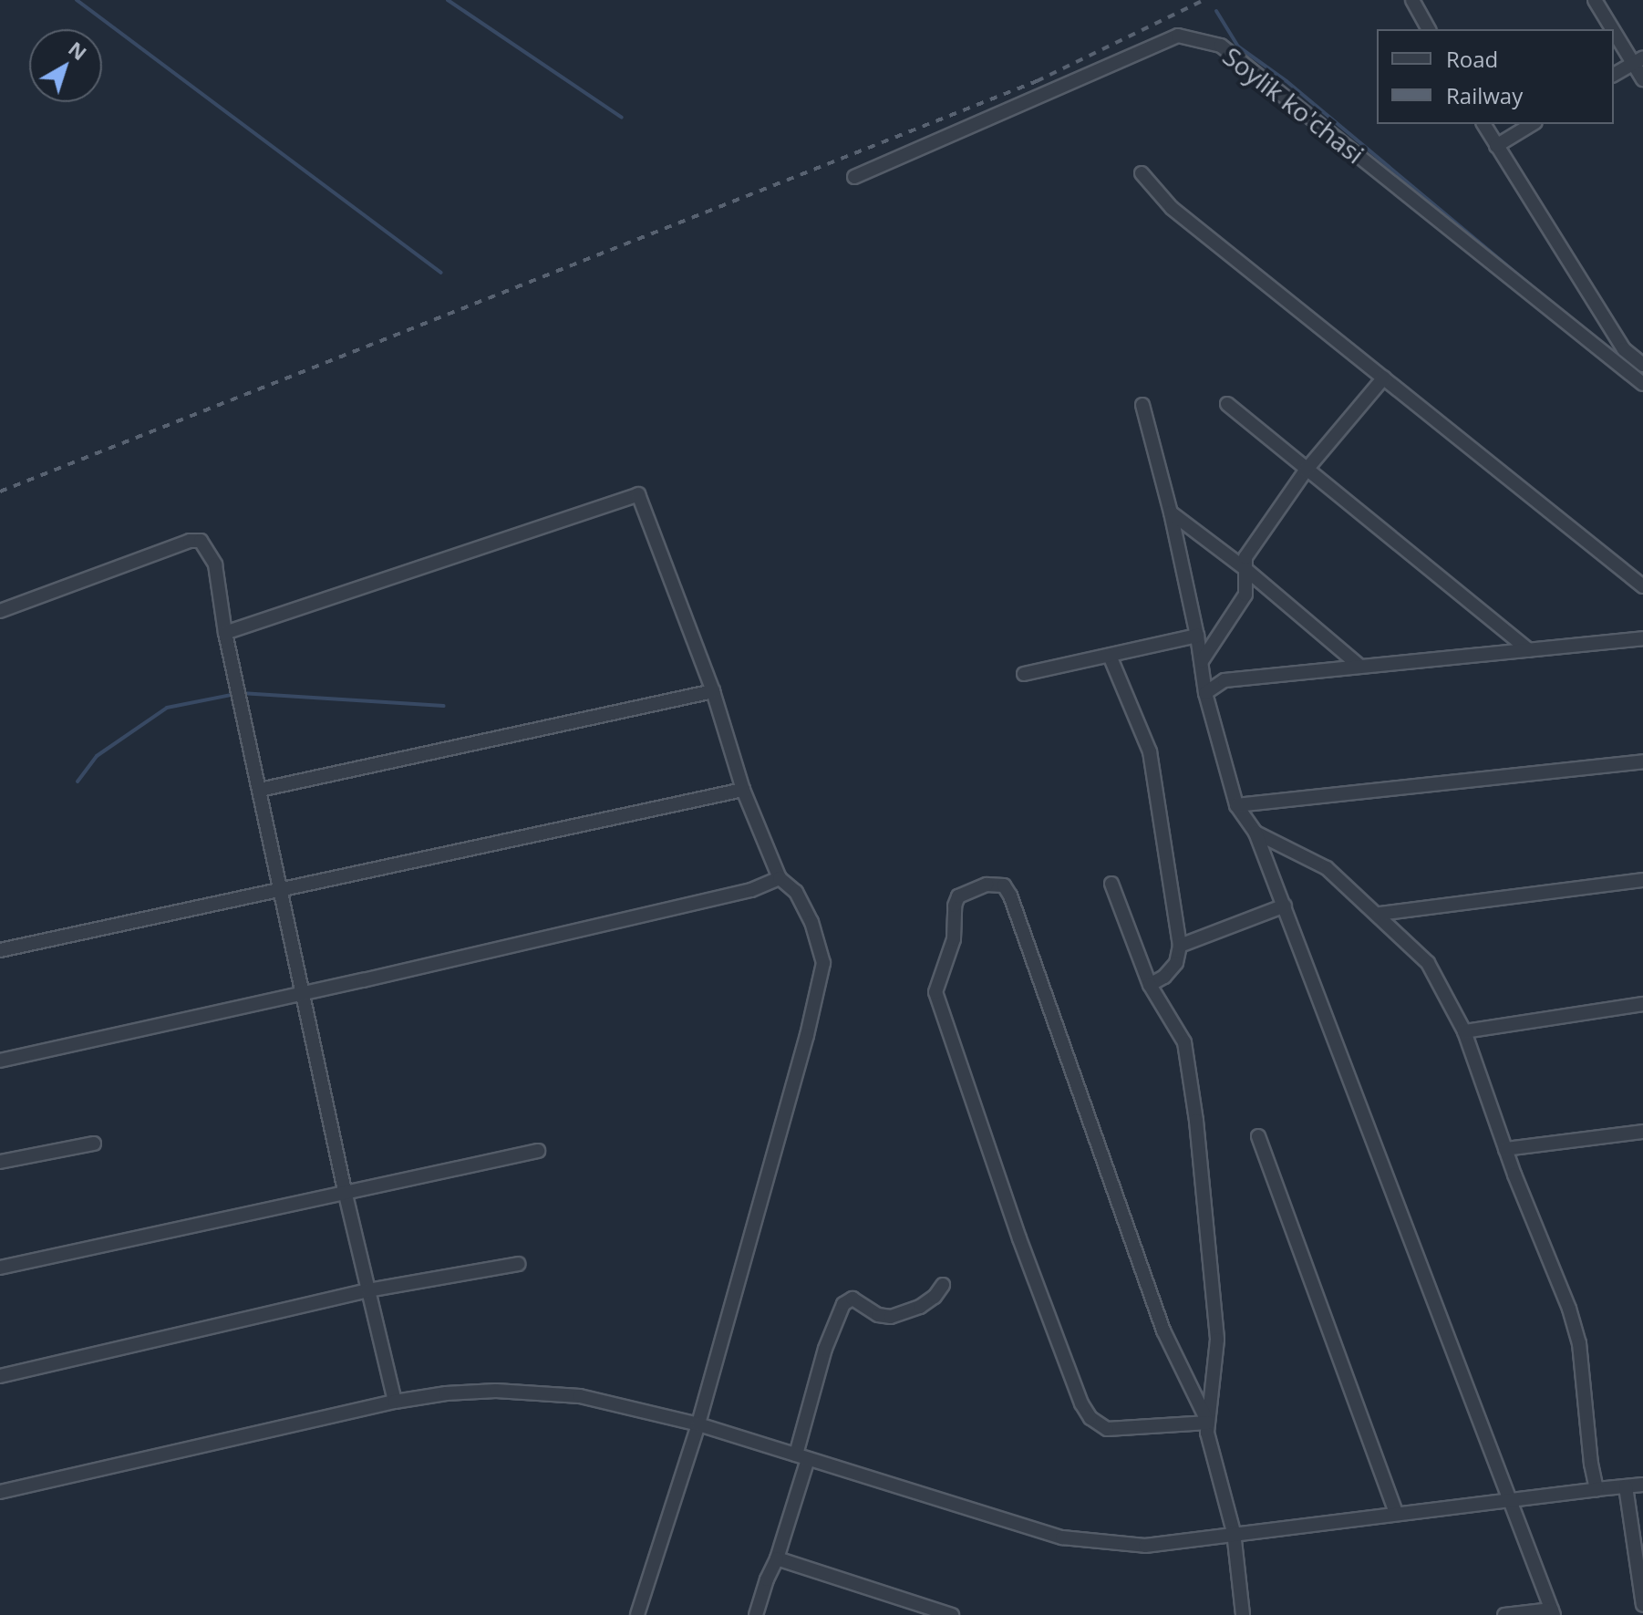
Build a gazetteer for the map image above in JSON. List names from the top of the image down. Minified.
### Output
{"streets":{"street":["Soylik ko'chasi"]},"legend":["Road","Railway"],"north":"top right"}
